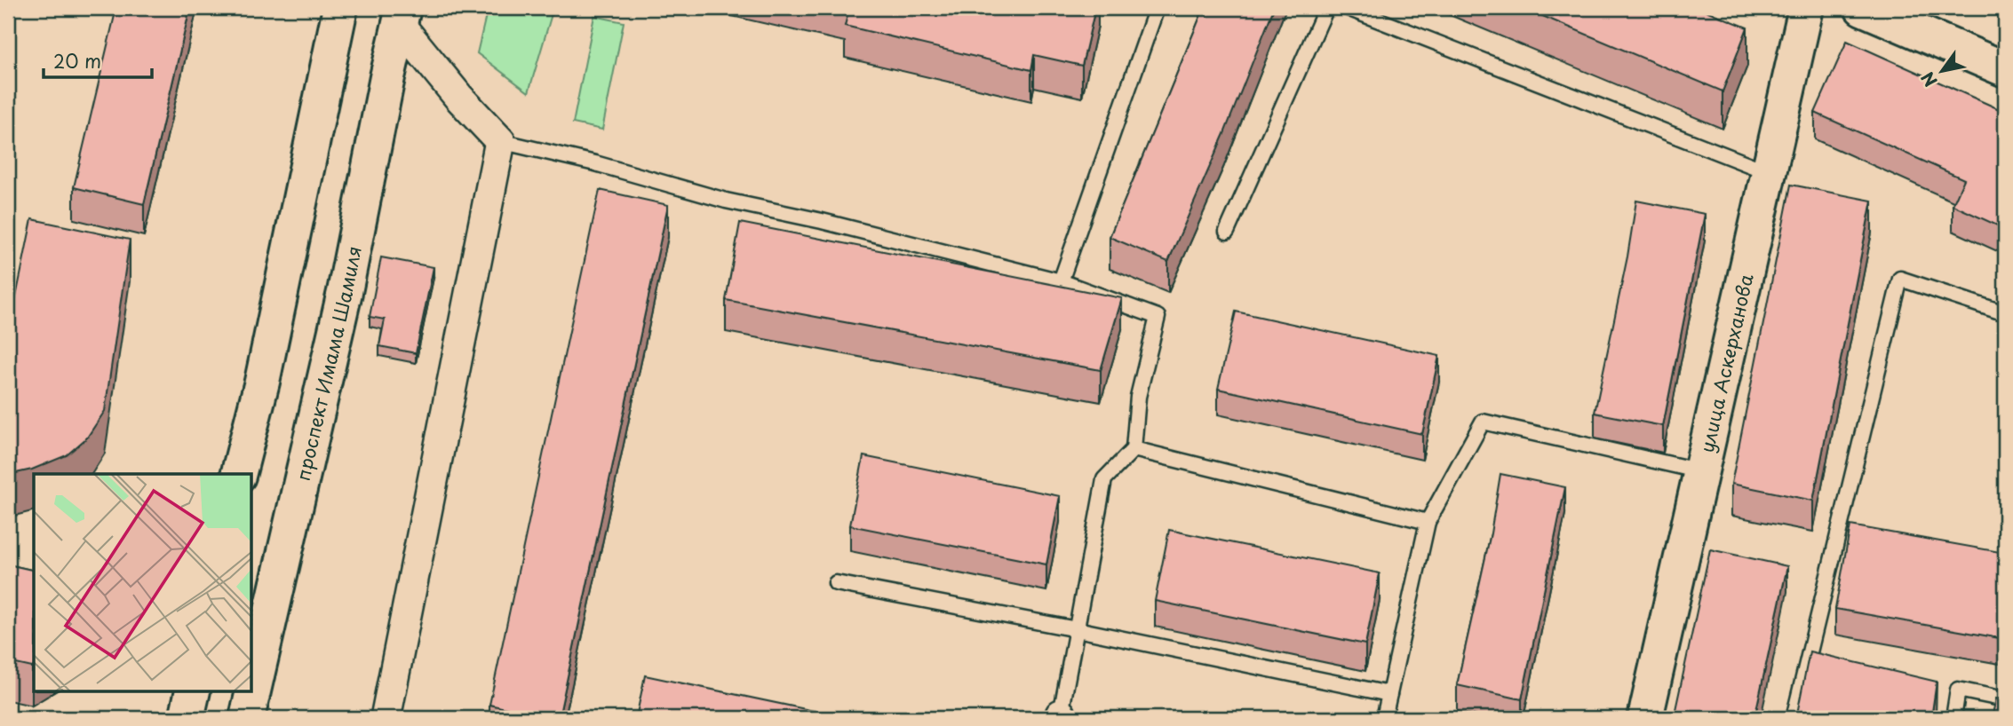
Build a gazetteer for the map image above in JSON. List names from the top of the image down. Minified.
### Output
{"streets":{"main road":["улица Аскерханова","проспект Имама Шамиля"]},"scale_bar":"20 m","north":"bottom left"}
